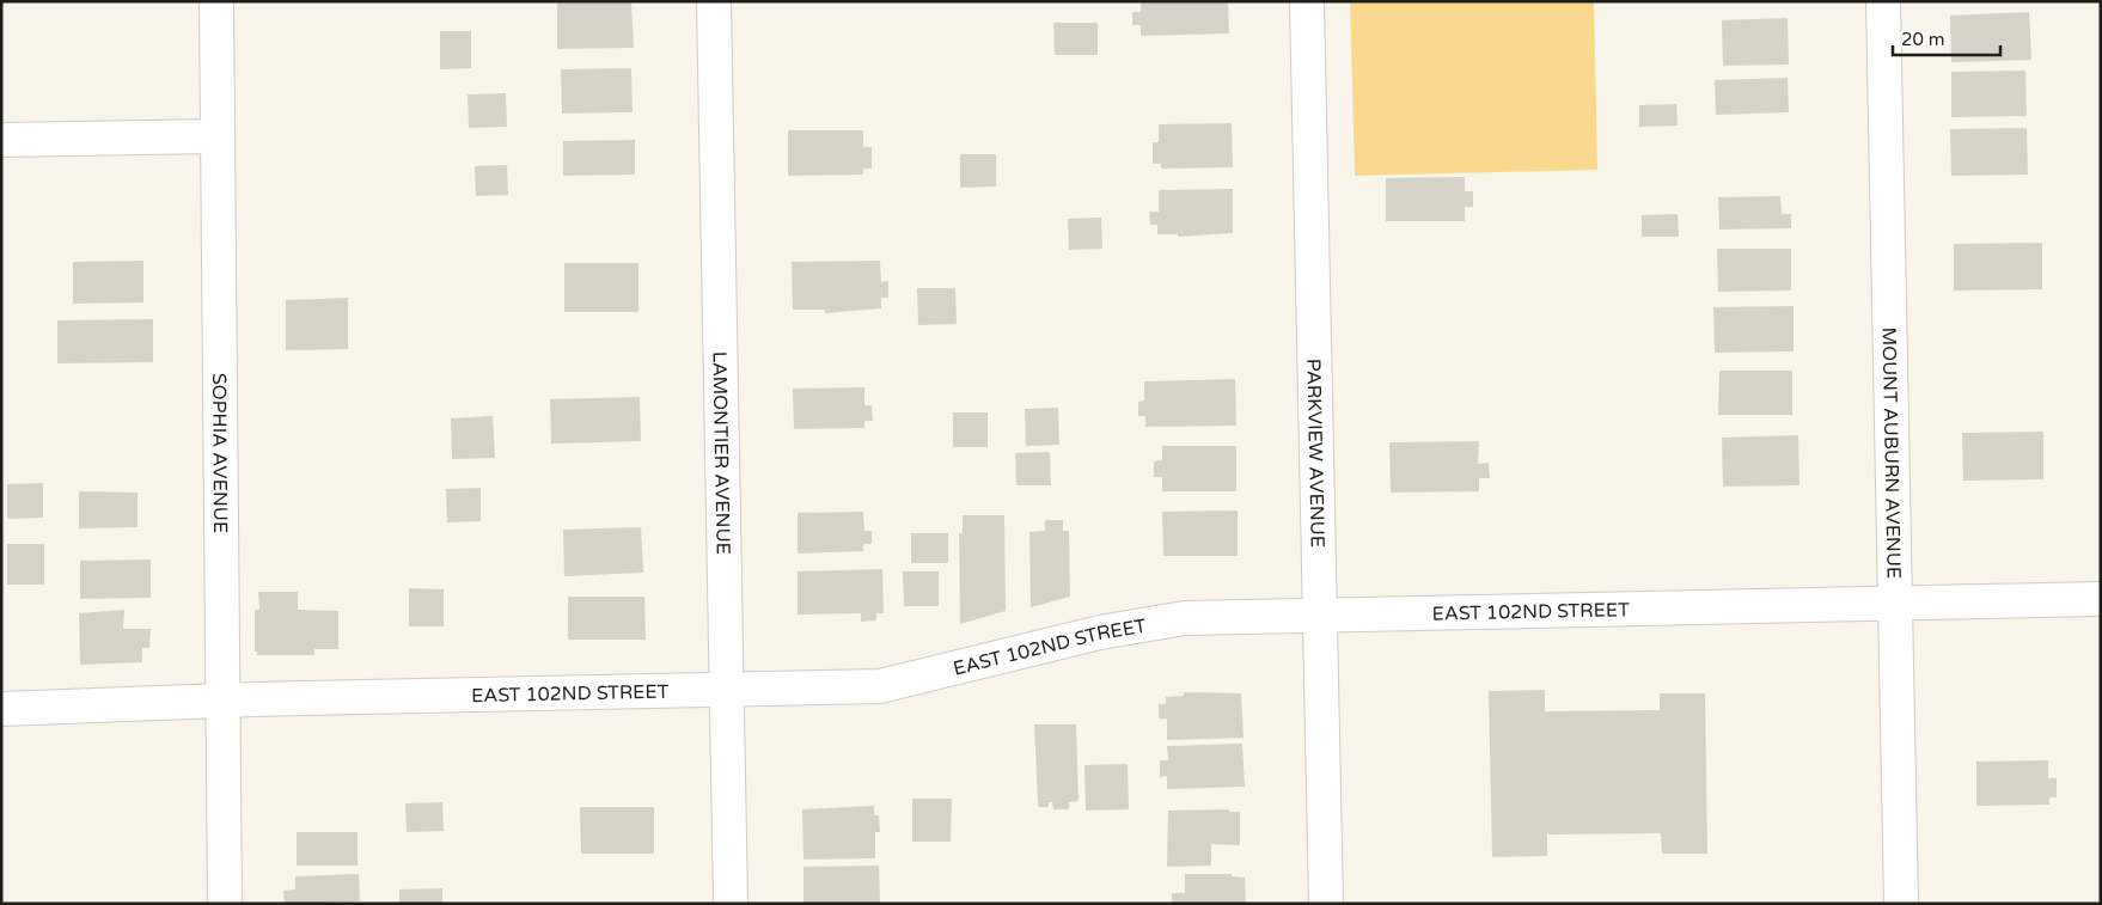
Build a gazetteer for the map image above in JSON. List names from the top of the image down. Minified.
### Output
{"streets":{"street":["PARKVIEW AVENUE","MOUNT AUBURN AVENUE","SOPHIA AVENUE","LAMONTIER AVENUE","EAST 102ND STREET"]},"crossings":[["PARKVIEW AVENUE","EAST 102ND STREET"],["MOUNT AUBURN AVENUE","EAST 102ND STREET"],["SOPHIA AVENUE","EAST 102ND STREET"],["LAMONTIER AVENUE","EAST 102ND STREET"]],"scale_bar":"20 m"}
